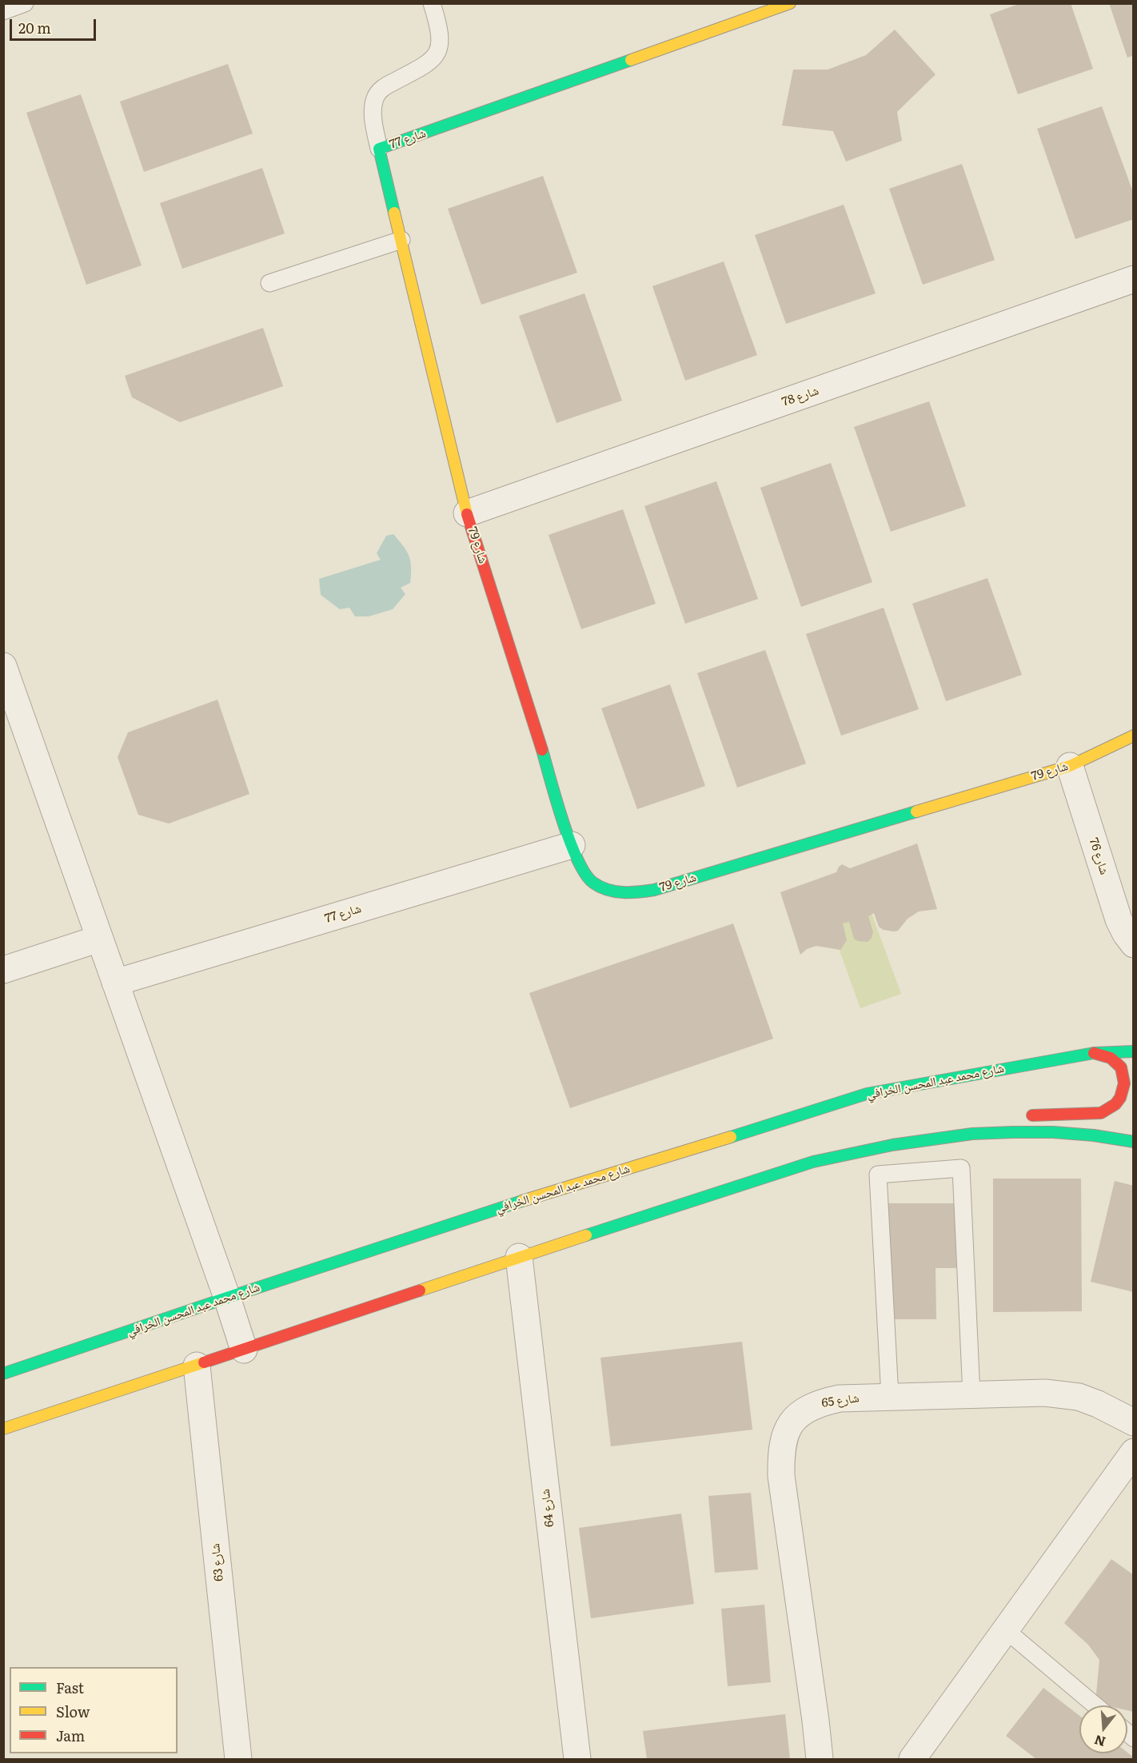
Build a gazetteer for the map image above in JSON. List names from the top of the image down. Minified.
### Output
{"streets":{"main road":["شارع 77","شارع 79","شارع محمد عبد المحسن الخرافي"],"street":["شارع 78","شارع 76","شارع 65","شارع 64","شارع 63"]},"crossings":[["شارع 77","شارع 78"],["شارع 77","شارع 79"],["شارع 78","شارع 79"],["شارع 79","شارع 76"]],"legend":["Fast","Slow","Jam"],"scale_bar":"20 m","north":"bottom"}
